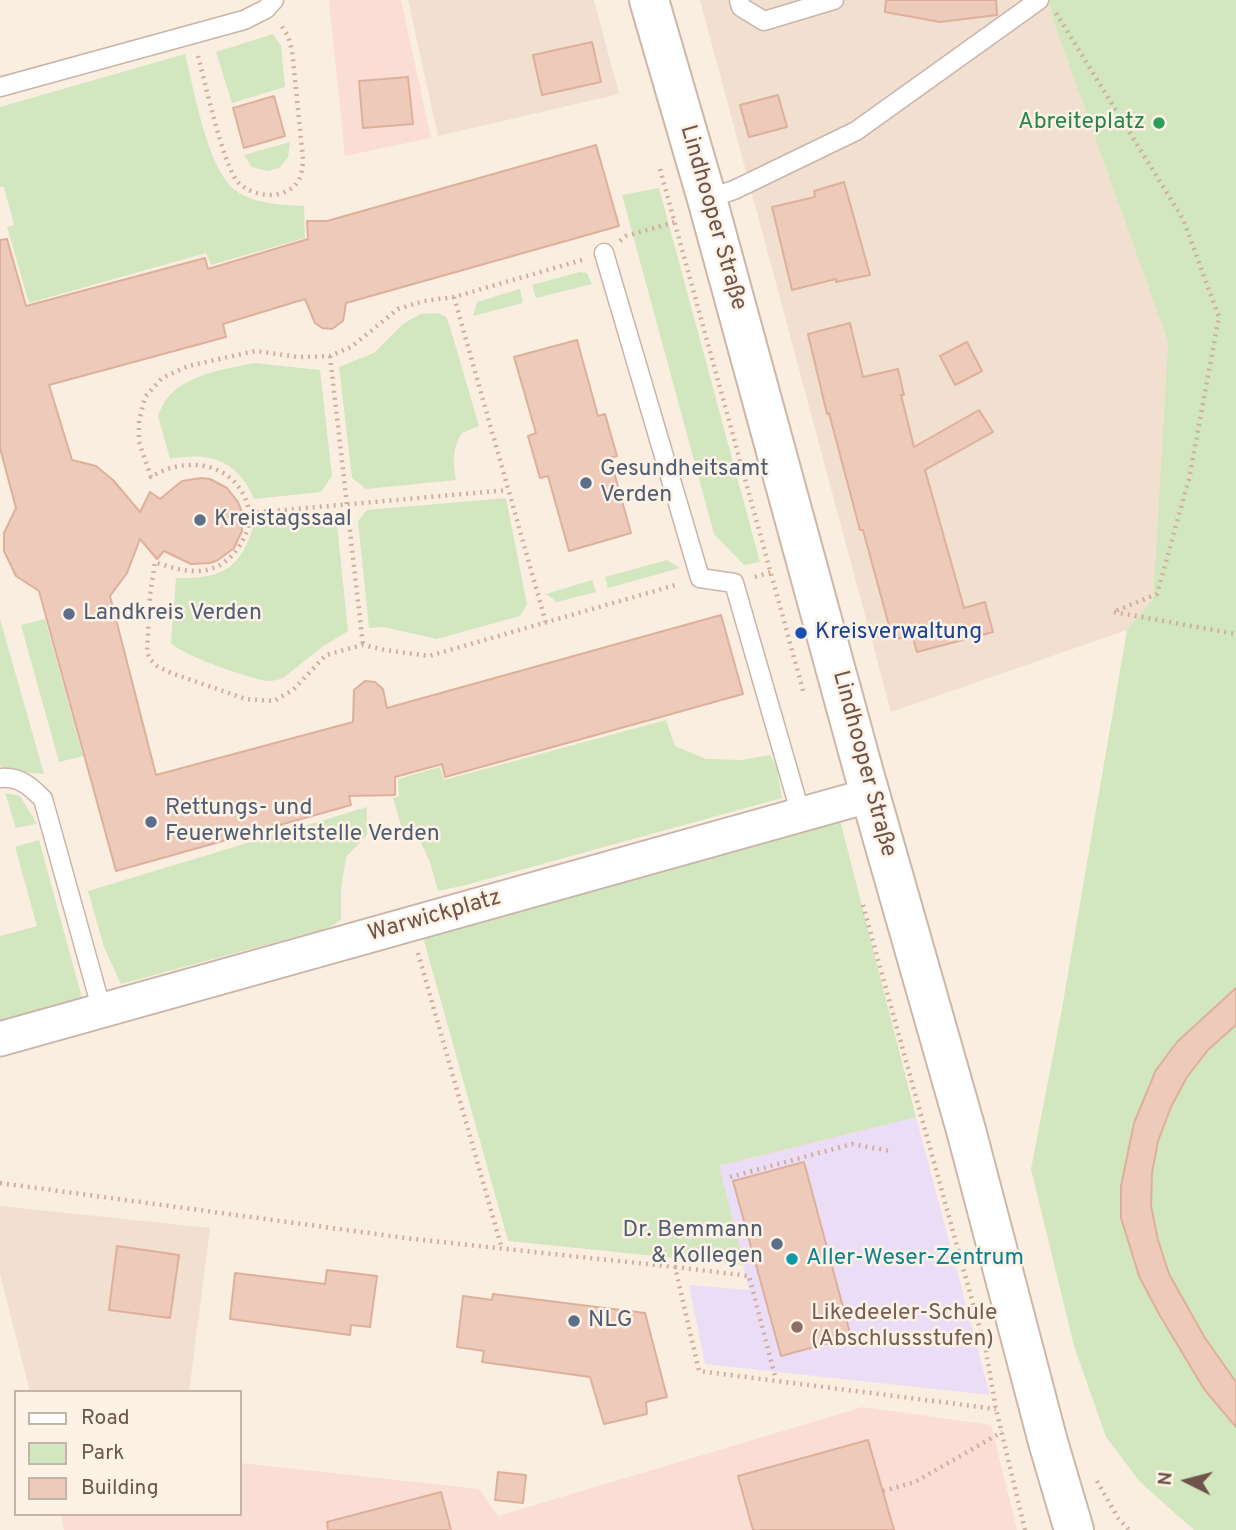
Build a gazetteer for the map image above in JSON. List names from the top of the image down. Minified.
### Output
{"streets":{"main road":["Lindhooper Straße"],"street":["Warwickplatz"]},"crossings":[["Lindhooper Straße","Warwickplatz"]],"places":["Abreiteplatz","Gesundheitsamt Verden","Kreistagssaal","Landkreis Verden","Kreisverwaltung","Rettungs- und Feuerwehrleitstelle Verden","Dr. Bemmann & Kollegen","Aller-Weser-Zentrum","NLG","Likedeeler-Schule (Abschlussstufen)"],"legend":["Road","Park","Building"],"north":"left"}
